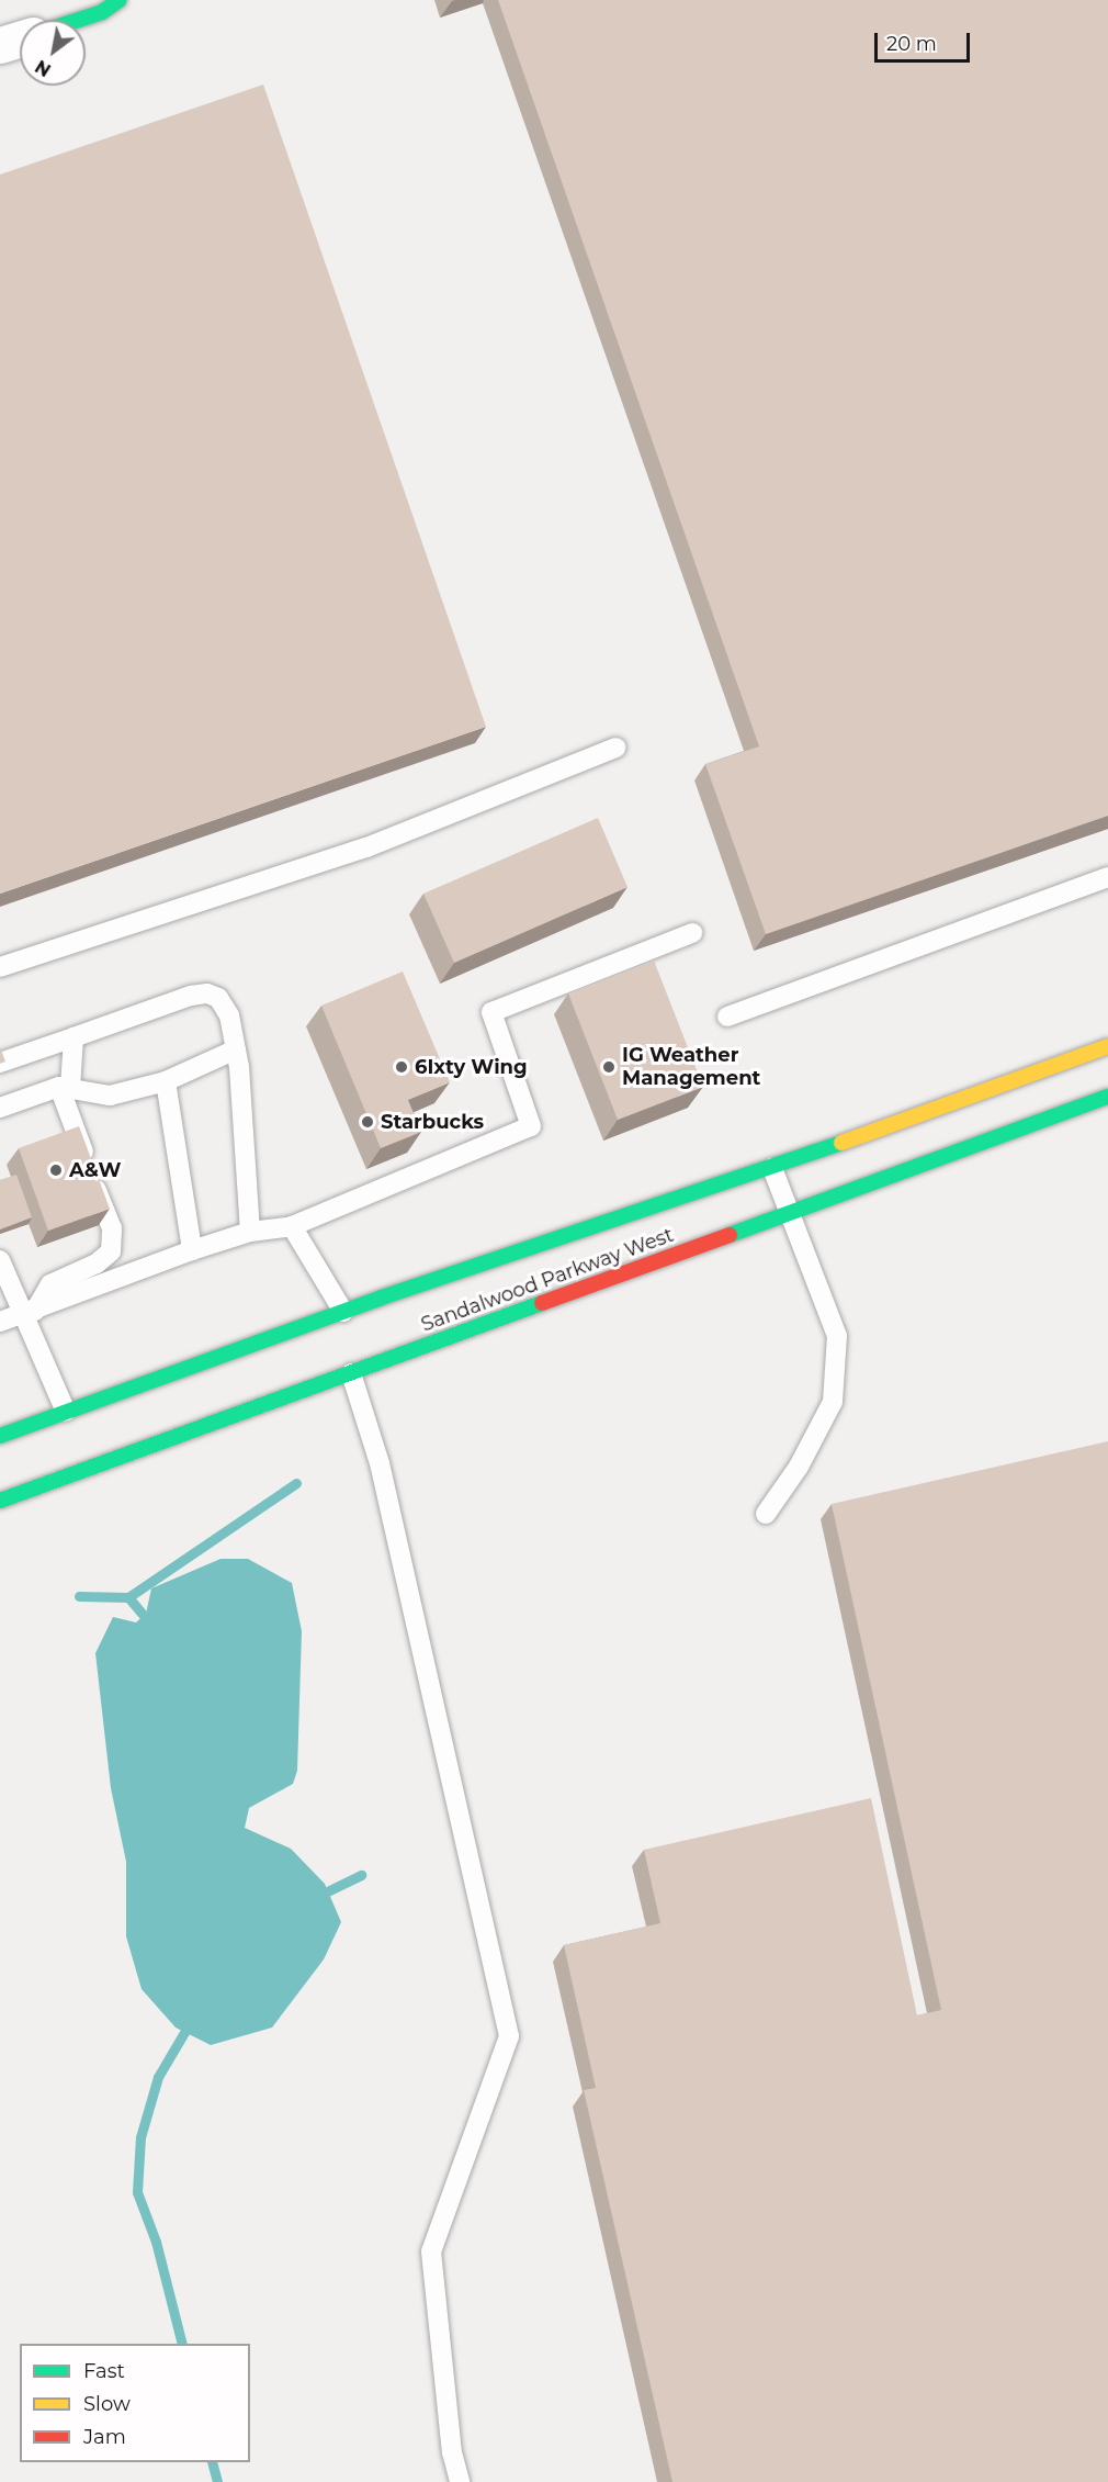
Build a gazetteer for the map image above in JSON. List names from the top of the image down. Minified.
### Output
{"streets":{"main road":["Sandalwood Parkway West"]},"places":["6Ixty Wing","IG Weather Management","Starbucks","A&W"],"legend":["Fast","Slow","Jam"],"scale_bar":"20 m","north":"bottom left"}
